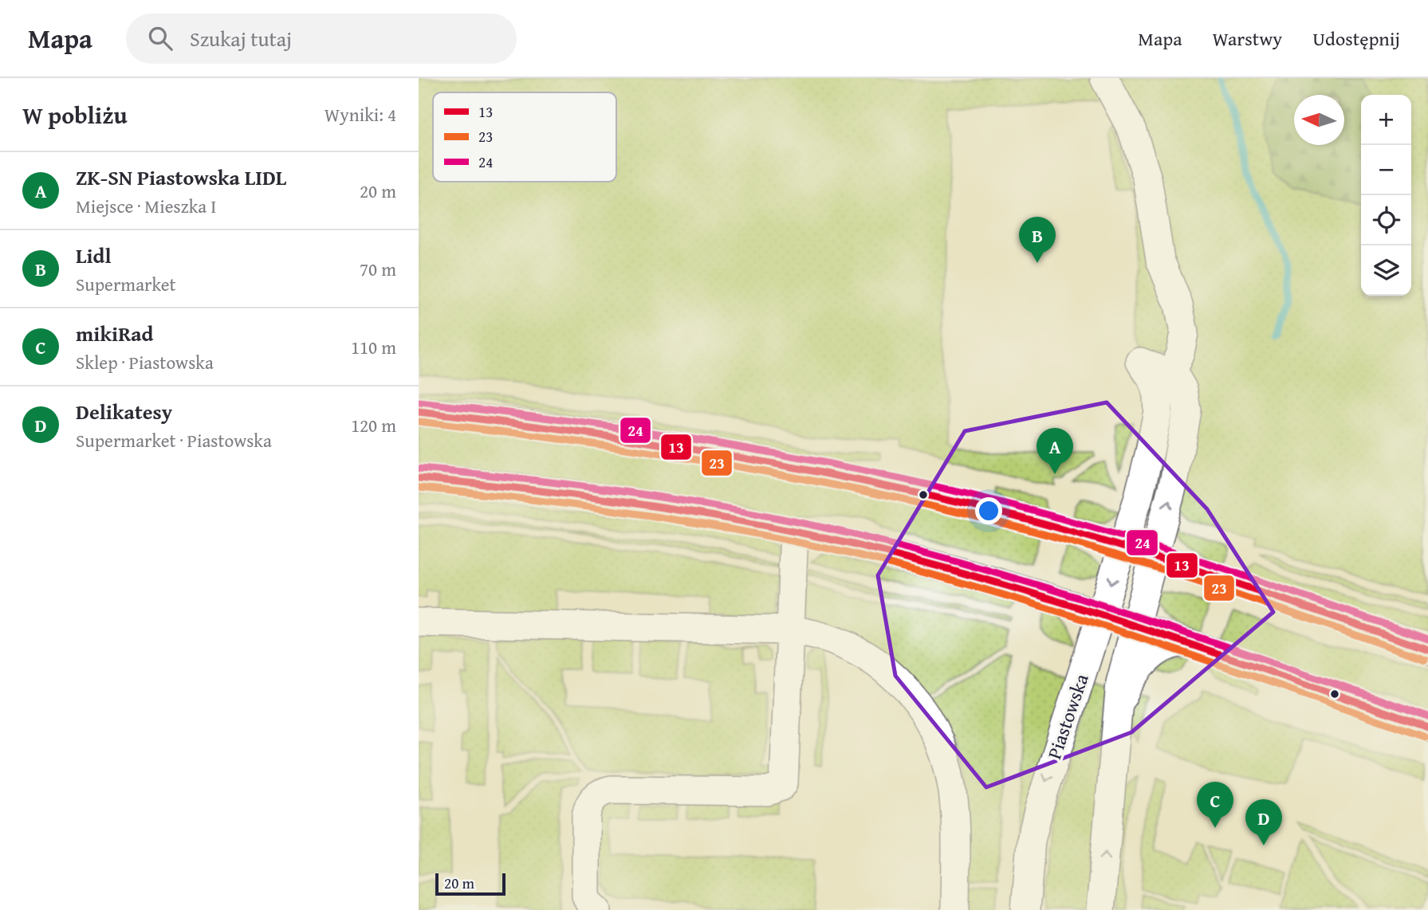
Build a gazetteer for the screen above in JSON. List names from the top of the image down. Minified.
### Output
{"streets":{"street":["Piastowska"]},"lines":["transit line 24","transit line 13","transit line 23"],"legend":["13","23","24"],"scale_bar":"20 m","north":"left","page":{"header":"Mapa","search":"Szukaj tutaj","nav":["Mapa","Warstwy","Udostępnij"],"heading":["W pobliżu","Wyniki: 4"],"map_buttons":["+","−"],"list":[{"mark":"A","name":"ZK-SN Piastowska LIDL","note":"Miejsce · Mieszka I","value":"20 m"},{"mark":"B","name":"Lidl","note":"Supermarket","value":"70 m"},{"mark":"C","name":"mikiRad","note":"Sklep · Piastowska","value":"110 m"},{"mark":"D","name":"Delikatesy","note":"Supermarket · Piastowska","value":"120 m"}],"pins":["B","A","C","D"],"scale":"20 m"}}
